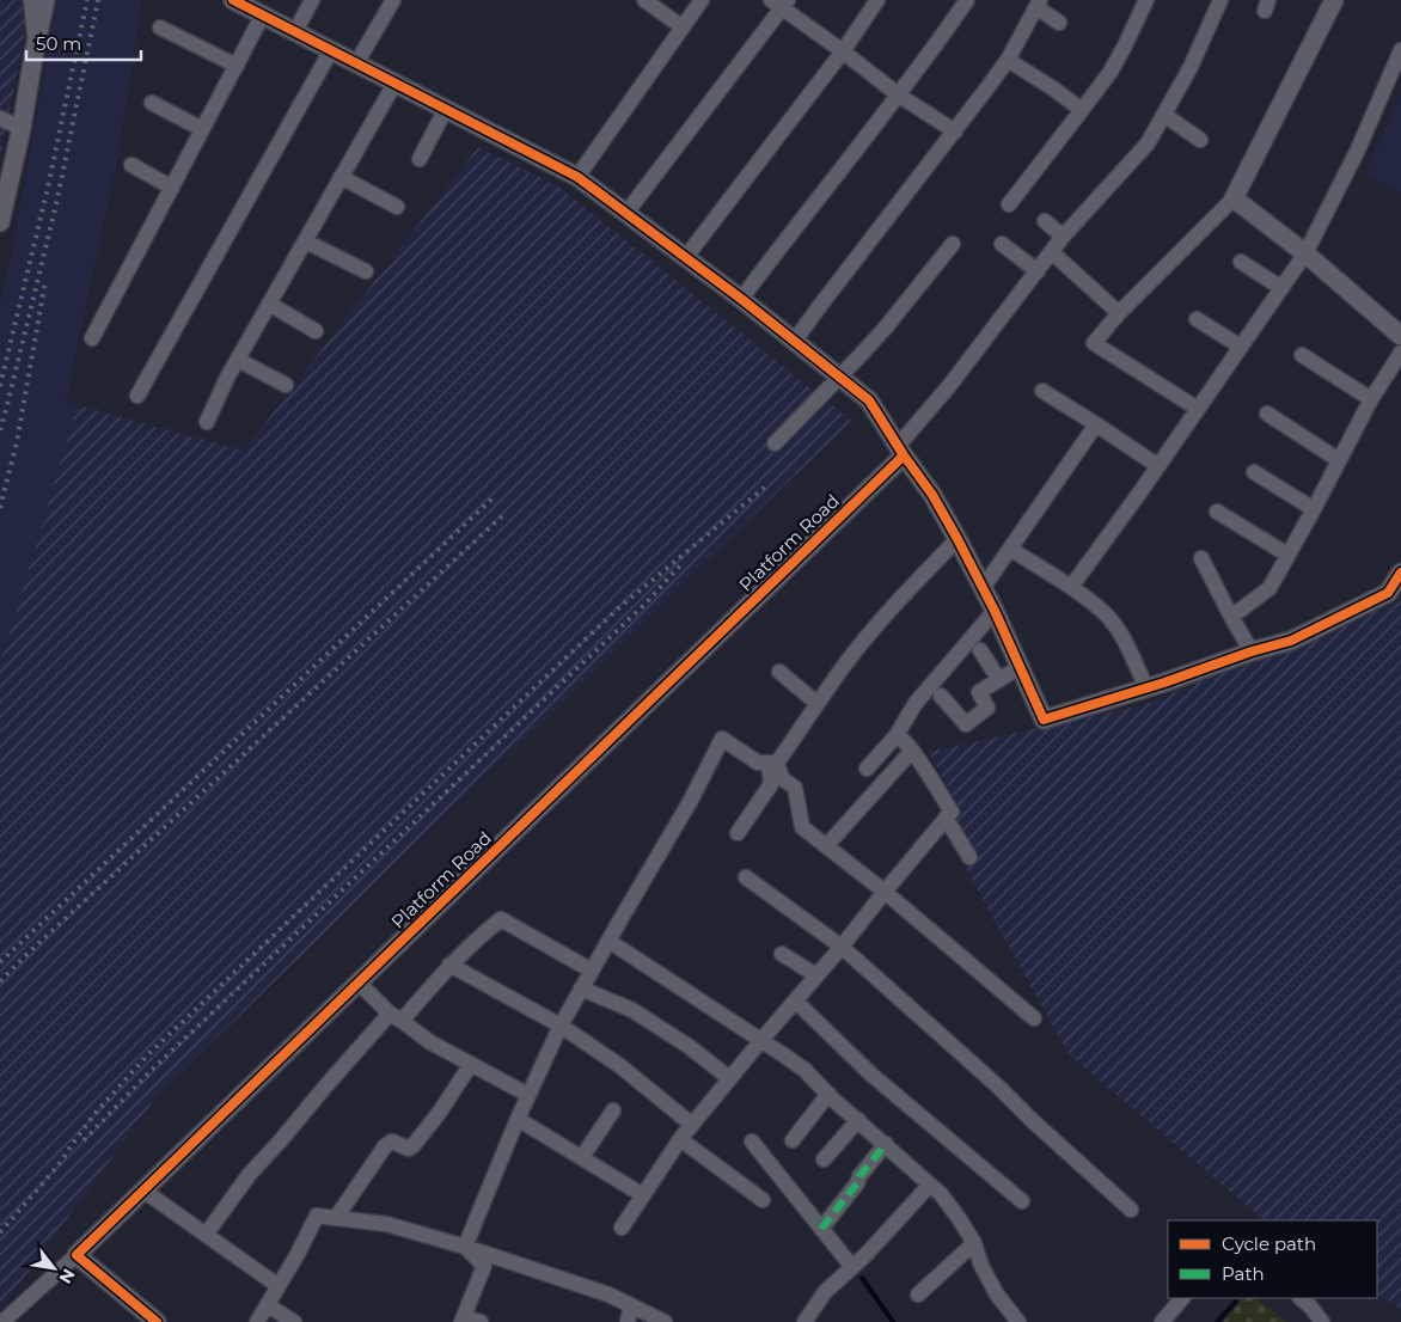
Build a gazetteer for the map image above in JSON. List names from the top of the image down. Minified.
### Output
{"streets":{"street":["Platform Road"]},"legend":["Cycle path","Path"],"scale_bar":"50 m","north":"bottom right"}
